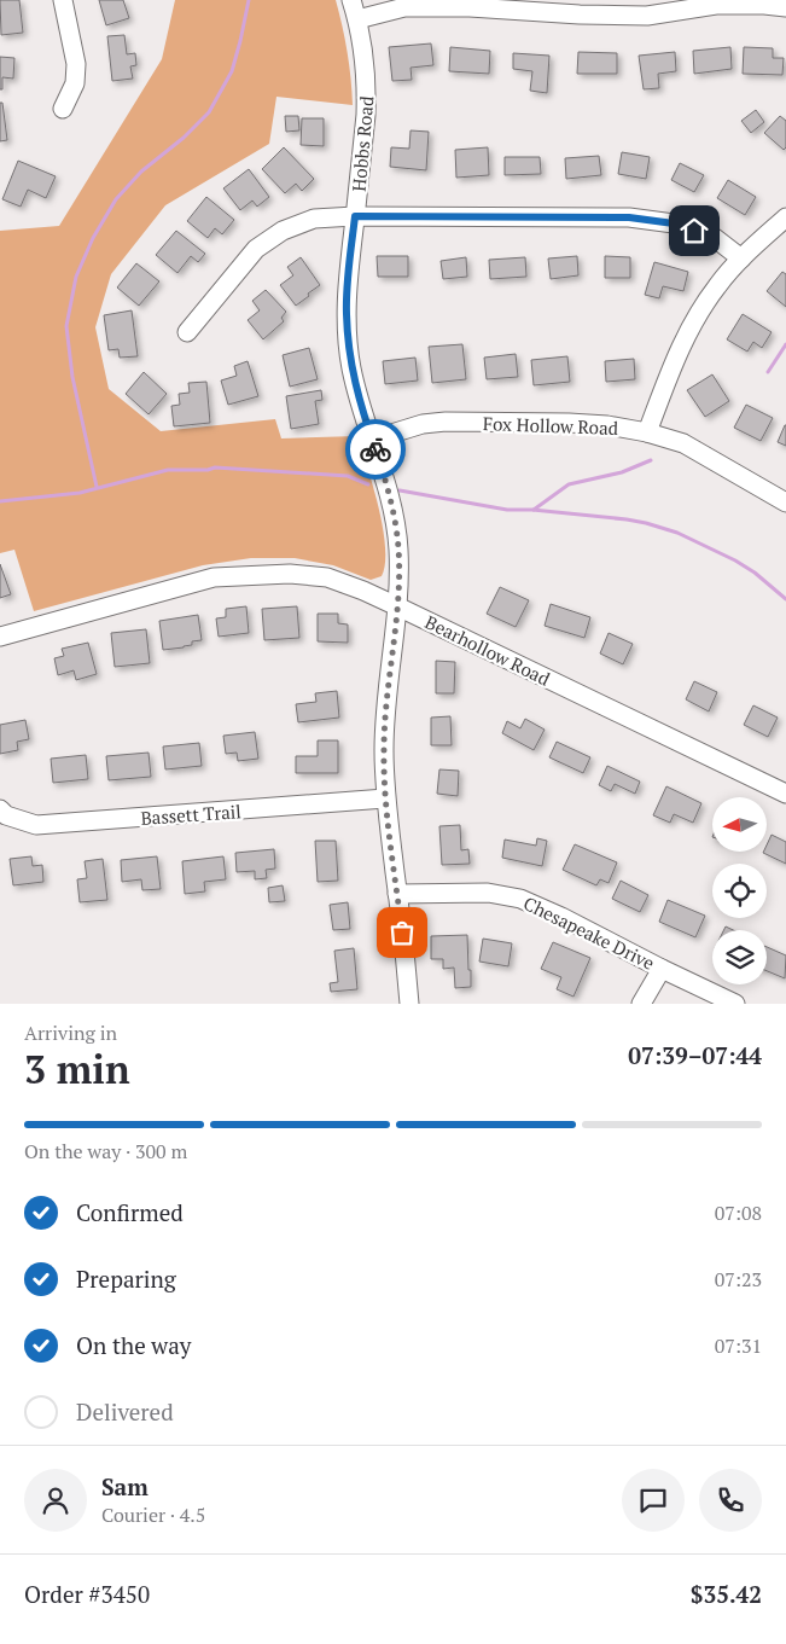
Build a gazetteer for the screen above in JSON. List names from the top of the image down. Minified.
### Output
{"streets":{"street":["Hobbs Road","Fox Hollow Road","Bearhollow Road","Bassett Trail","Chesapeake Drive"]},"crossings":[["Hobbs Road","Fox Hollow Road"],["Hobbs Road","Bearhollow Road"],["Hobbs Road","Bassett Trail"],["Hobbs Road","Chesapeake Drive"]],"north":"left","page":{"heading":["3 min","Arriving in","07:39–07:44"],"panel":["Sam","Courier · 4.5","Order #3450","$35.42"],"bar":"On the way · 300 m","list":[["Confirmed","07:08"],["Preparing","07:23"],["On the way","07:31"],"Delivered"]}}
